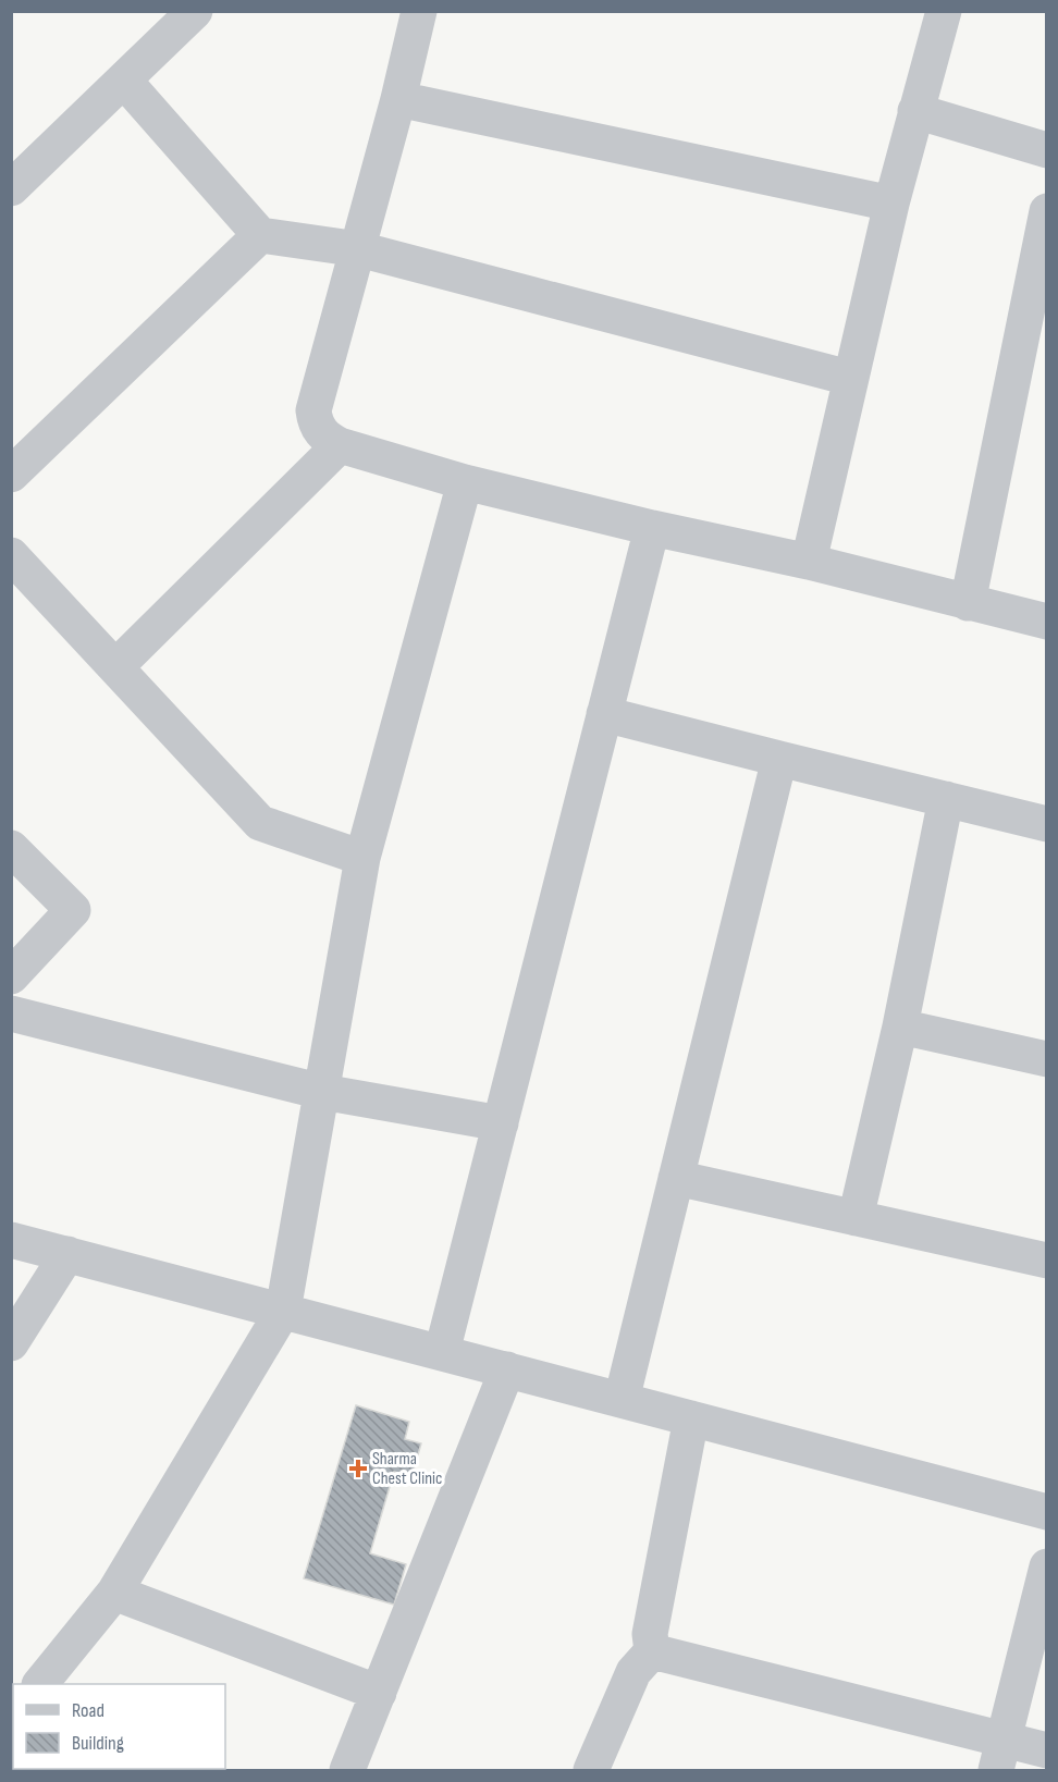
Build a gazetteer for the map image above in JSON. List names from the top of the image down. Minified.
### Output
{"places":{"health":["Sharma Chest Clinic"]},"legend":["Road","Building"]}
